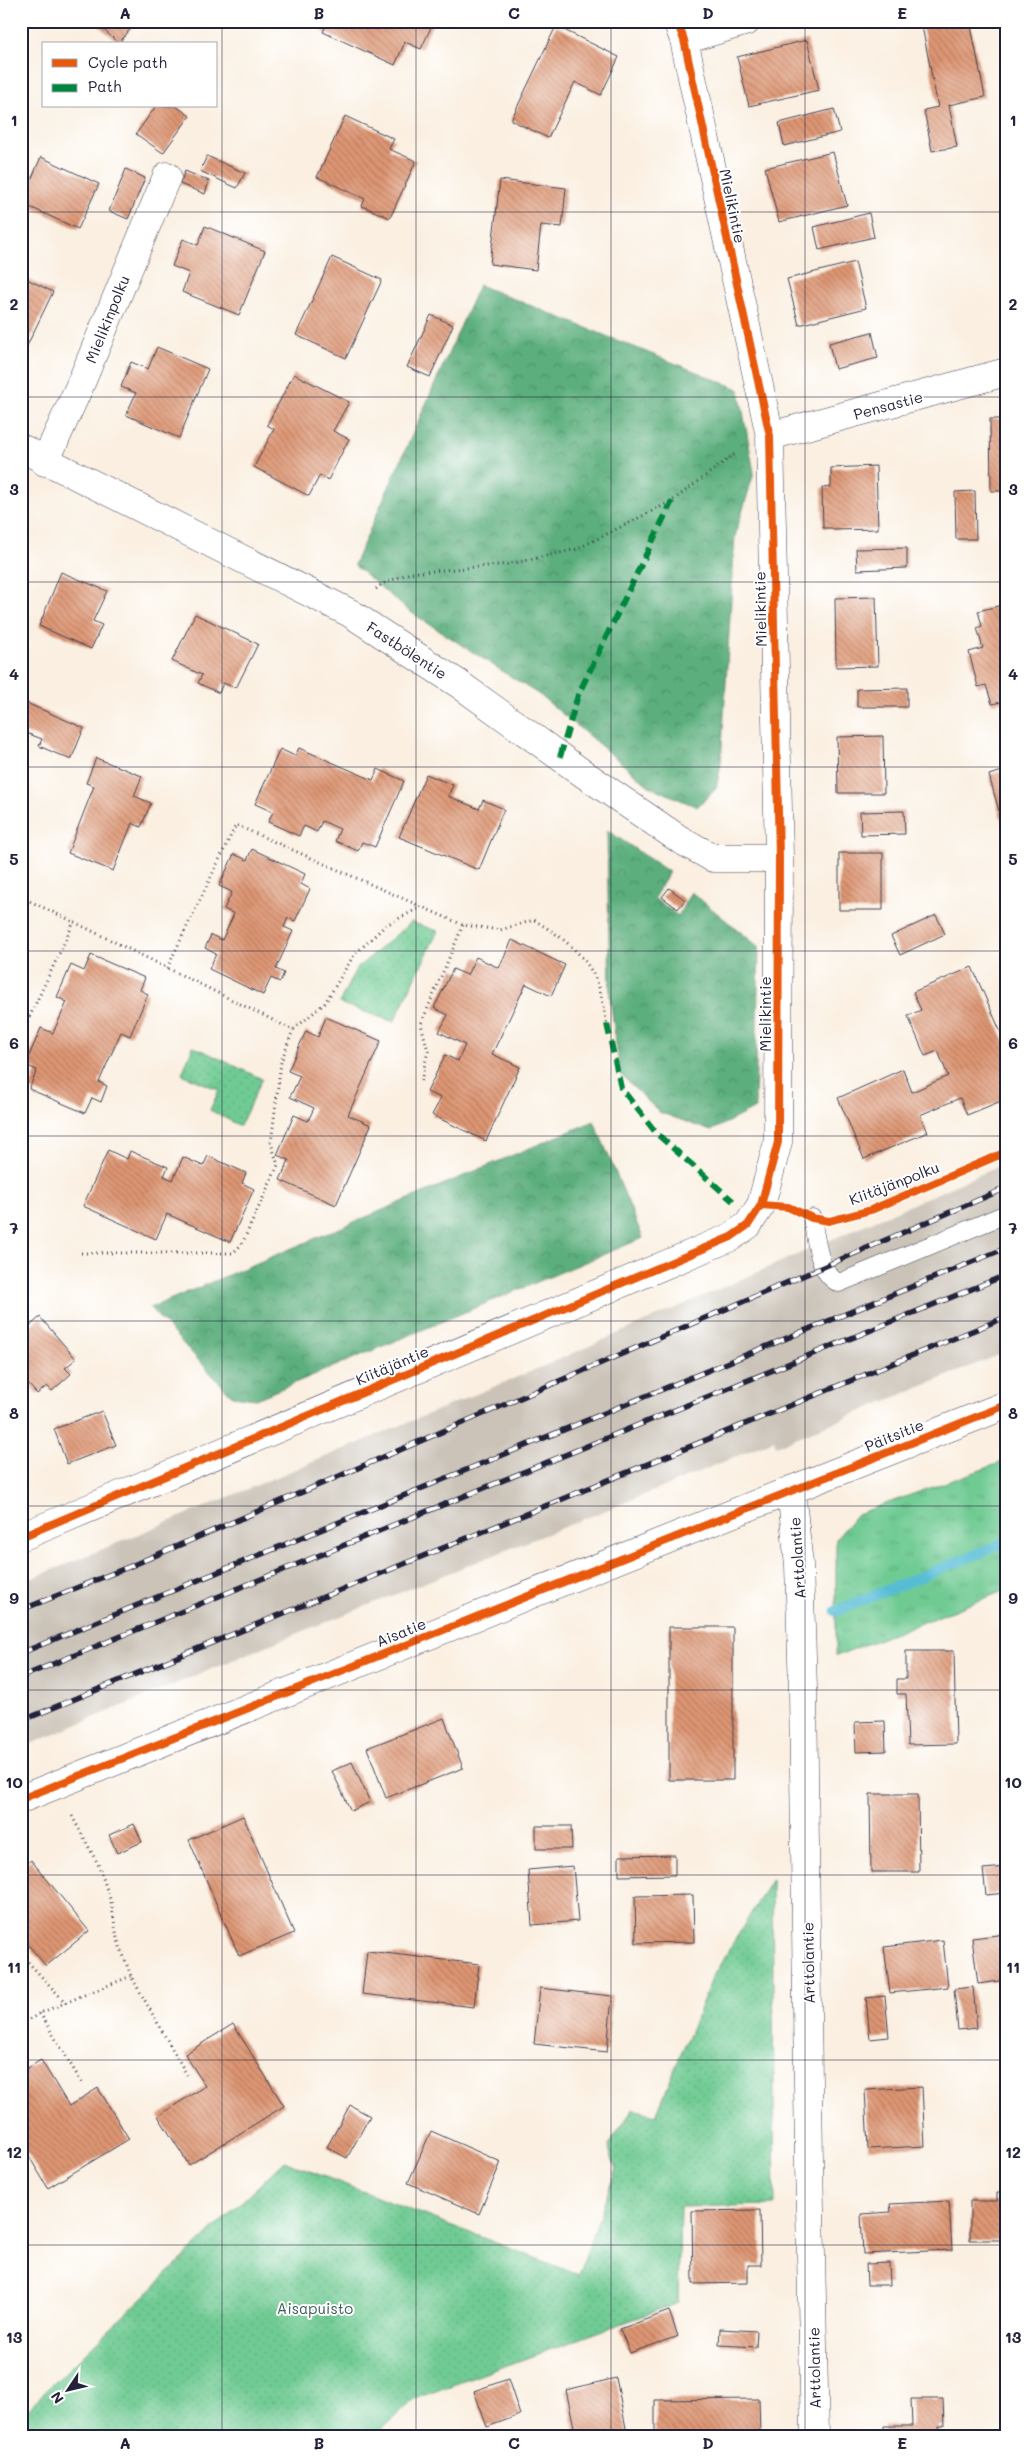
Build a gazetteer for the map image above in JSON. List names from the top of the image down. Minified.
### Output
{"streets":{"street":["Mielikintie","Mielikinpolku","Pensastie","Fastbölentie","Kiitäjäntie","Päitsitie","Arttolantie","Aisatie"],"cycle path":["Kiitäjänpolku"]},"crossings":[["Mielikintie","Pensastie"],["Mielikintie","Fastbölentie"],["Mielikintie","Kiitäjäntie"],["Mielikinpolku","Fastbölentie"],["Päitsitie","Arttolantie"],["Päitsitie","Aisatie"],["Arttolantie","Aisatie"]],"parks":["Aisapuisto"],"legend":["Cycle path","Path"],"north":"bottom left","grid":{"columns":["A","B","C","D","E"],"rows":["1","2","3","4","5","6","7","8","9","10","11","12","13"]}}
